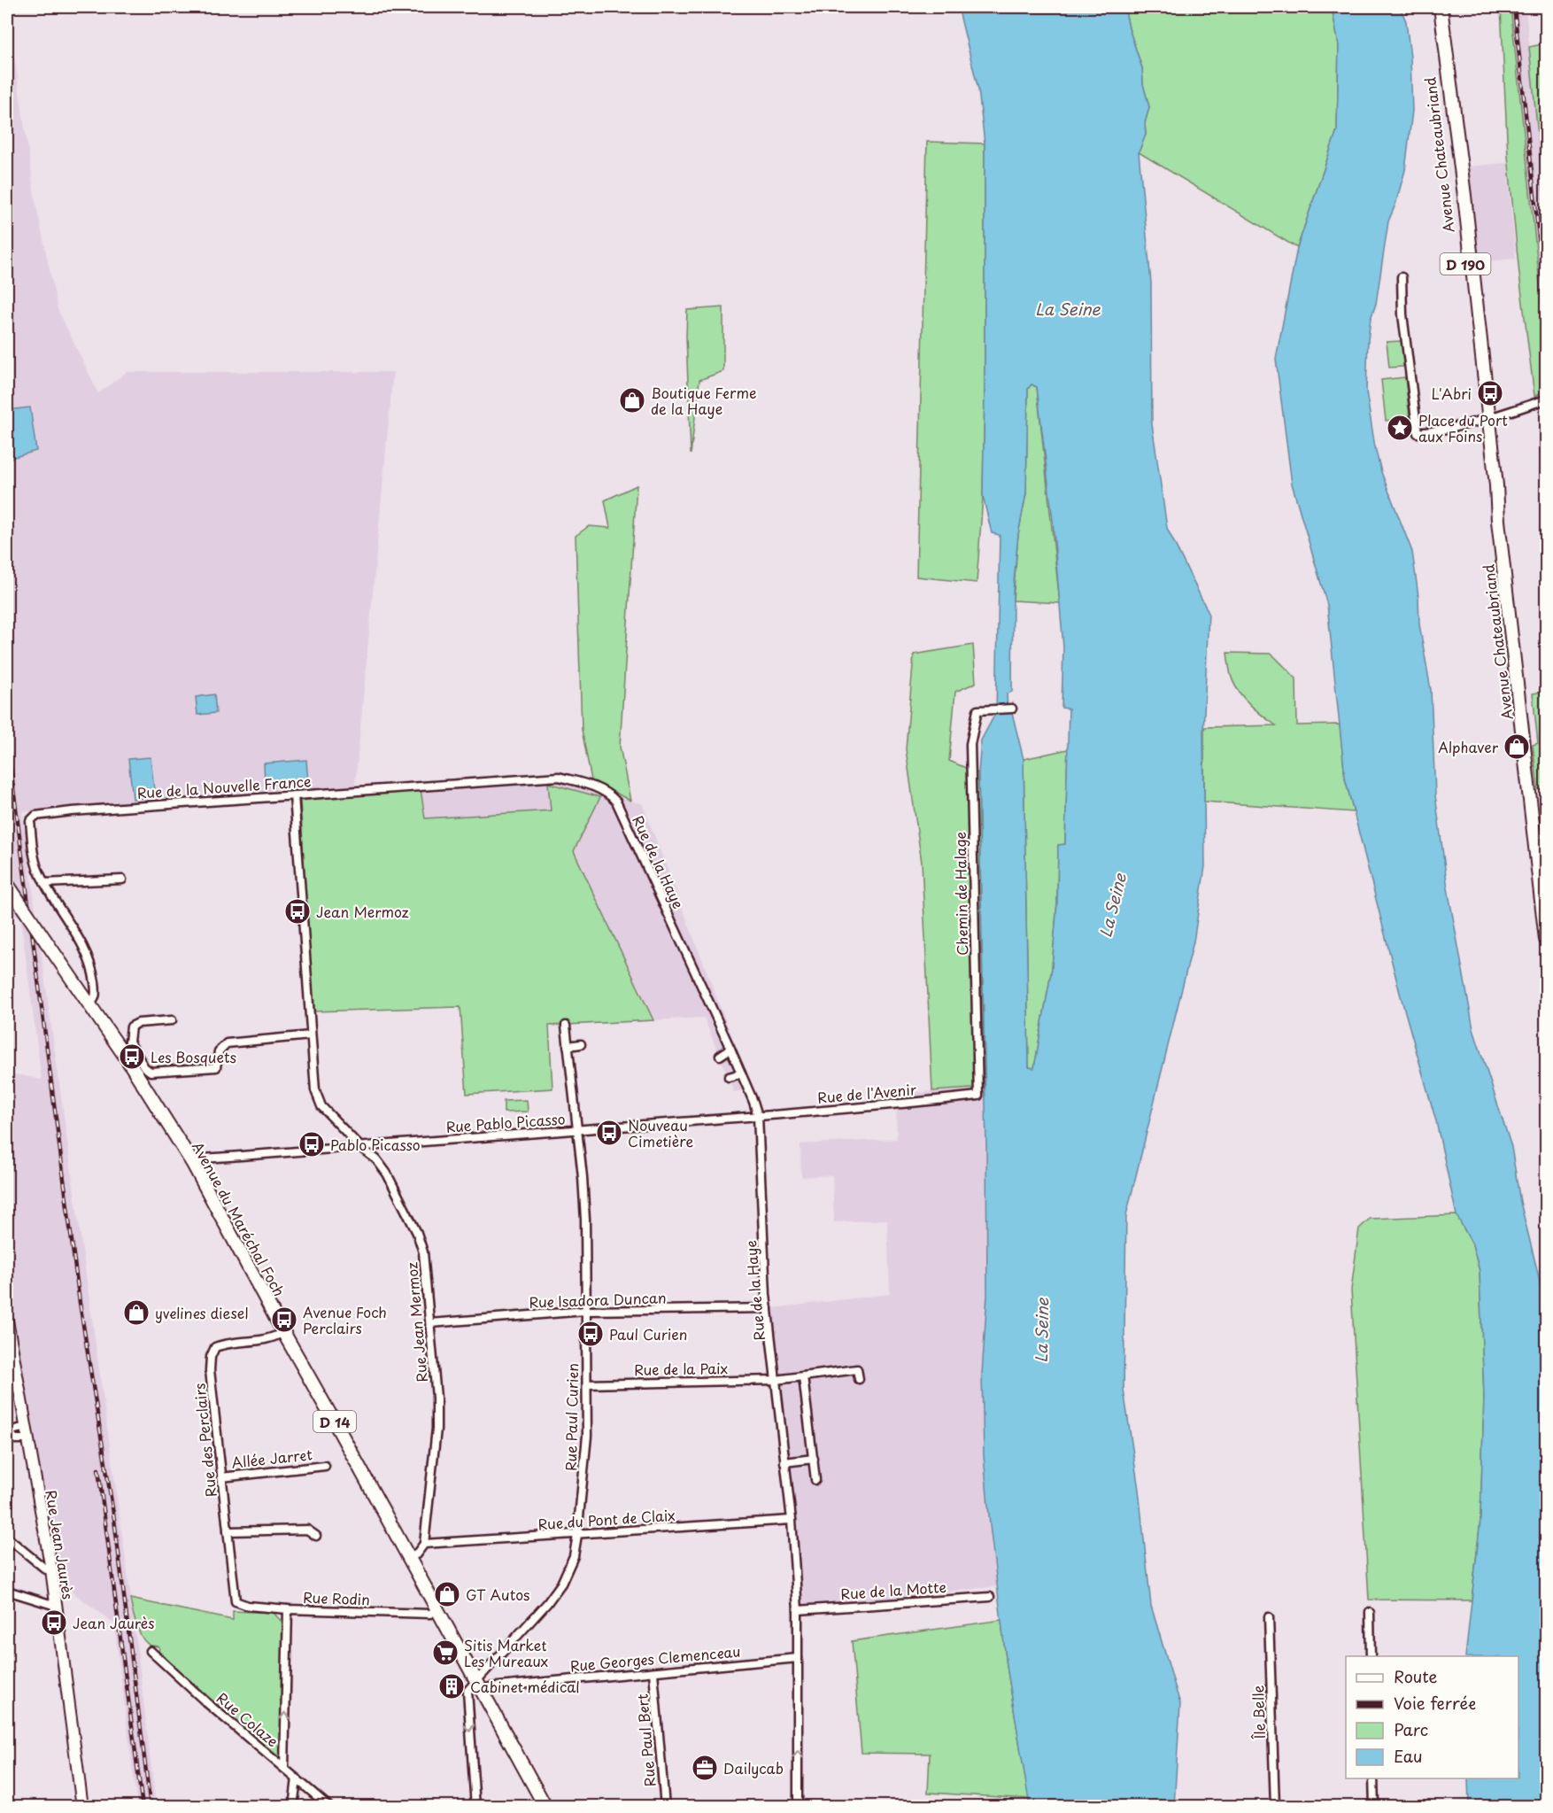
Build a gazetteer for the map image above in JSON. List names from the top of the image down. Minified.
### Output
{"streets":{"main road":["Avenue Chateaubriand","D 190","Avenue du Maréchal Foch","D 14","Rue Jean Jaurès"],"street":["Rue de la Nouvelle France","Rue de la Haye","Chemin de Halage","Rue de l'Avenir","Rue Pablo Picasso","Rue Isadora Duncan","Rue Jean Mermoz","Rue de la Paix","Rue Paul Curien","Rue des Perclairs","Allée Jarret","Rue du Pont de Claix","Rue de la Motte","Rue Rodin","Rue Georges Clemenceau","Île Belle","Rue Colaze","Rue Paul Bert"]},"crossings":[["Rue de la Nouvelle France","Rue de la Haye"],["Rue de la Nouvelle France","Avenue du Maréchal Foch"],["Rue de la Nouvelle France","Rue Jean Mermoz"],["Rue de la Haye","Rue de l'Avenir"],["Rue de la Haye","Rue Pablo Picasso"],["Rue de la Haye","Rue Isadora Duncan"],["Rue de la Haye","Rue de la Paix"],["Rue de la Haye","Rue du Pont de Claix"],["Rue de la Haye","Rue de la Motte"],["Rue de la Haye","Rue Georges Clemenceau"],["Chemin de Halage","Rue de l'Avenir"],["Rue de l'Avenir","Rue Pablo Picasso"],["Rue Pablo Picasso","Avenue du Maréchal Foch"],["Rue Pablo Picasso","Rue Jean Mermoz"],["Rue Pablo Picasso","Rue Paul Curien"],["Avenue du Maréchal Foch","Rue Paul Curien"],["Avenue du Maréchal Foch","Rue des Perclairs"],["Avenue du Maréchal Foch","Rue Rodin"],["Avenue du Maréchal Foch","Rue Georges Clemenceau"],["Rue Isadora Duncan","Rue Jean Mermoz"],["Rue Isadora Duncan","Rue Paul Curien"],["Rue Jean Mermoz","Rue du Pont de Claix"],["Rue de la Paix","Rue Paul Curien"],["Rue Paul Curien","Rue du Pont de Claix"],["Rue Paul Curien","Rue Georges Clemenceau"],["Rue des Perclairs","Allée Jarret"],["Rue des Perclairs","Rue Rodin"],["Rue Georges Clemenceau","Rue Paul Bert"]],"water":["La Seine"],"places":{"bus stop":["L'Abri","Jean Mermoz","Les Bosquets","Nouveau Cimetière","Pablo Picasso","Avenue Foch Perclairs","Paul Curien","Jean Jaurès"],"shop":["Boutique Ferme de la Haye","Alphaver","yvelines diesel","GT Autos"],"place":["Place du Port aux Foins"],"supermarket":["Sitis Market Les Mureaux"],"building":["Cabinet médical"],"office":["Dailycab"]},"legend":["Route","Voie ferrée","Parc","Eau"]}
